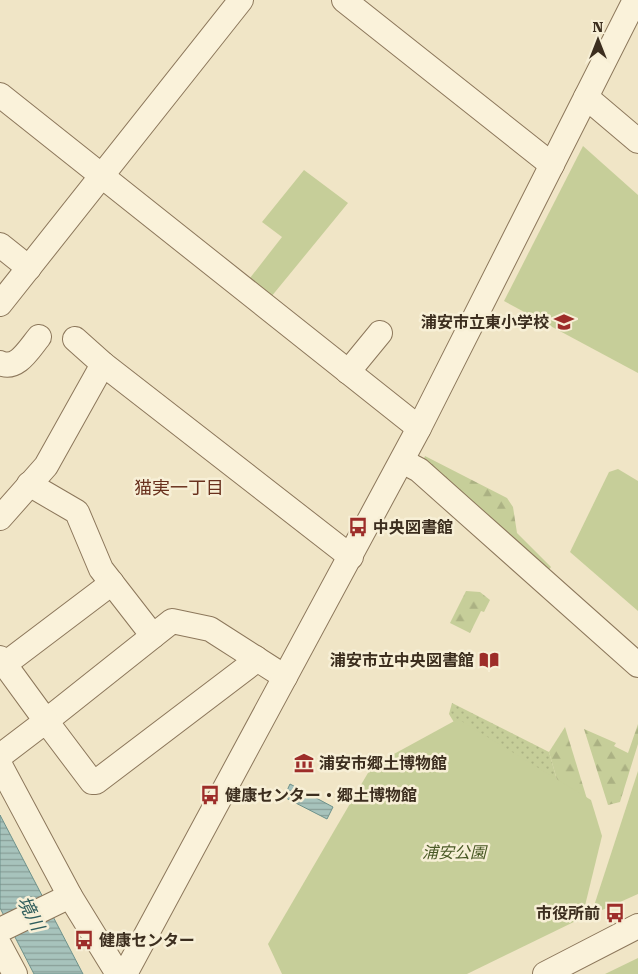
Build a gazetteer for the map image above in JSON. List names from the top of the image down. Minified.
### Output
{"districts":["猫実一丁目"],"water":["境川"],"parks":["浦安公園"],"places":{"school or university":["浦安市立東小学校"],"bus stop":["中央図書館","健康センター・郷土博物館","市役所前","健康センター"],"library":["浦安市立中央図書館"],"museum":["浦安市郷土博物館"]},"north":"top"}
